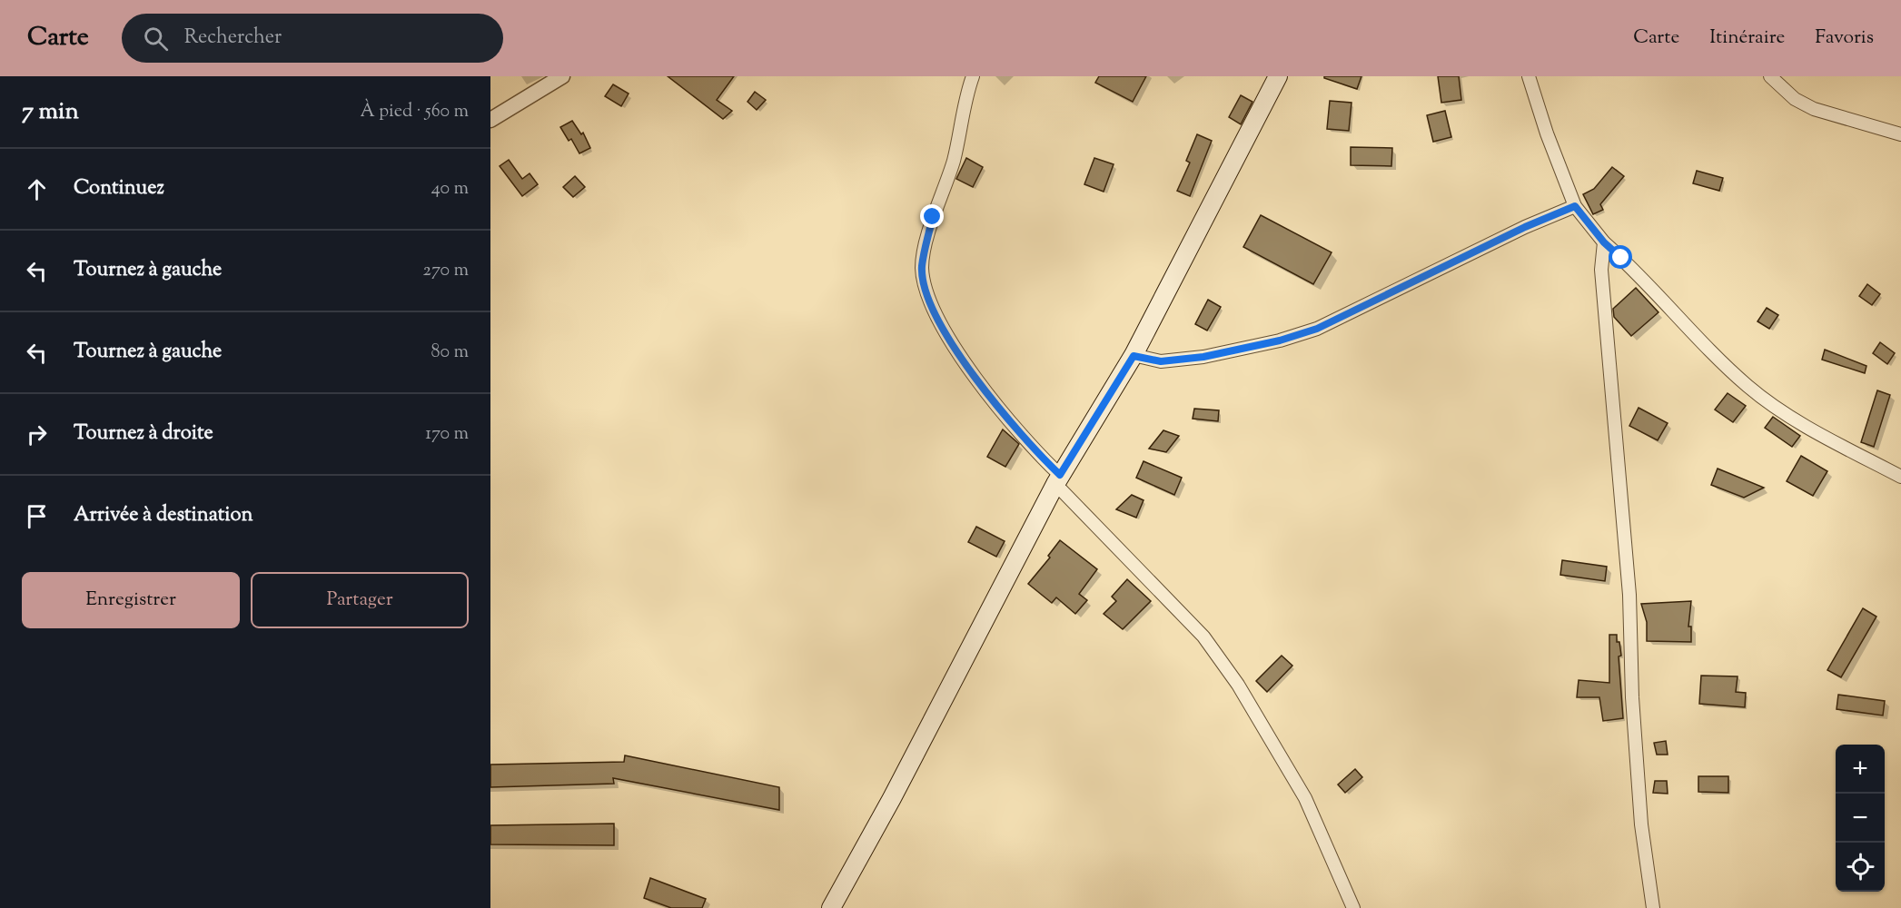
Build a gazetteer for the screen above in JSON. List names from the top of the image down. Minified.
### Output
{"page":{"header":"Carte","search":"Rechercher","nav":["Carte","Itinéraire","Favoris"],"heading":["7 min","À pied · 560 m"],"list":[["Continuez","40 m"],["Tournez à gauche","270 m"],["Tournez à gauche","80 m"],["Tournez à droite","170 m"],"Arrivée à destination"],"buttons":["Enregistrer","Partager"],"map_buttons":["+","−"]}}
